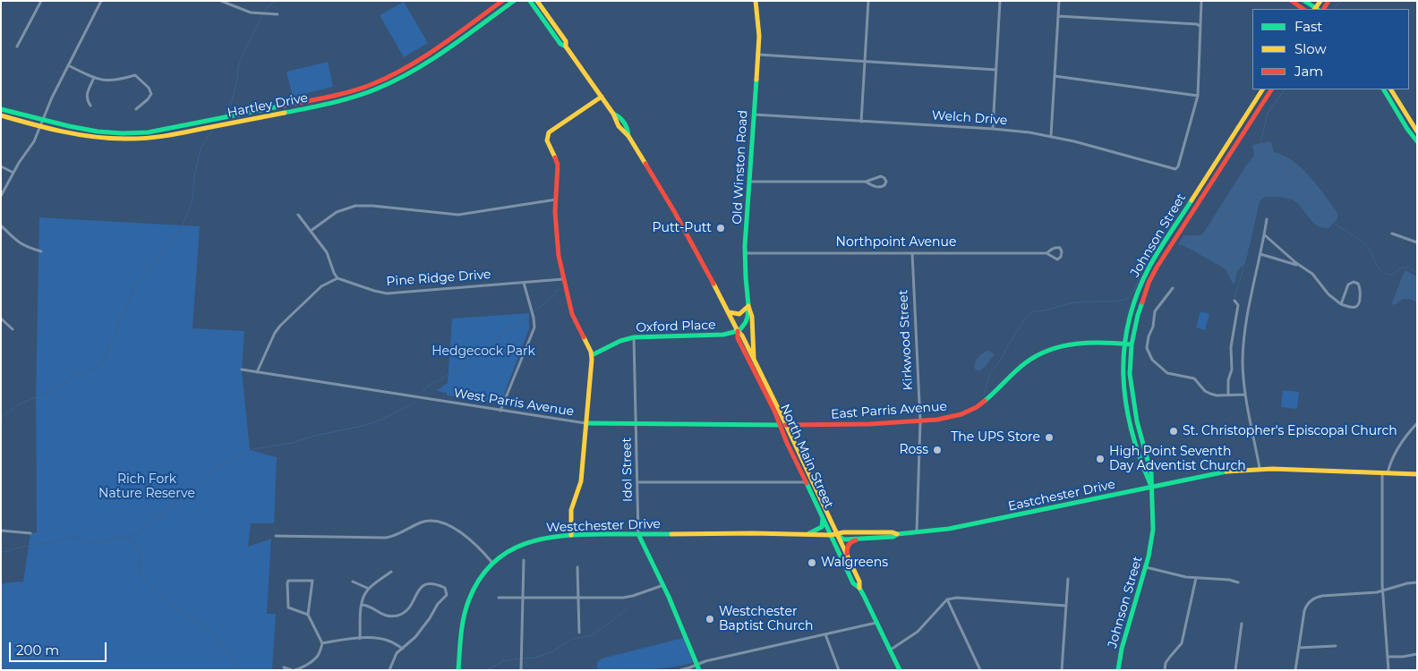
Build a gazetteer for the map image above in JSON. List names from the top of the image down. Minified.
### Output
{"streets":{"main road":["Hartley Drive","Old Winston Road","Johnson Street","Oxford Place","West Parris Avenue","East Parris Avenue","North Main Street","Idol Street","Eastchester Drive","Westchester Drive"],"street":["Welch Drive","Northpoint Avenue","Pine Ridge Drive","Kirkwood Street"]},"crossings":[["Welch Drive","Old Winston Road"],["Old Winston Road","Northpoint Avenue"],["Old Winston Road","Oxford Place"],["Old Winston Road","North Main Street"],["Johnson Street","East Parris Avenue"],["Johnson Street","Eastchester Drive"],["Northpoint Avenue","Kirkwood Street"],["Oxford Place","North Main Street"],["Oxford Place","Idol Street"],["Kirkwood Street","East Parris Avenue"],["Kirkwood Street","Eastchester Drive"],["West Parris Avenue","East Parris Avenue"],["West Parris Avenue","North Main Street"],["West Parris Avenue","Idol Street"],["East Parris Avenue","North Main Street"],["North Main Street","Eastchester Drive"],["North Main Street","Westchester Drive"],["Idol Street","Westchester Drive"],["Eastchester Drive","Westchester Drive"]],"parks":["Hedgecock Park","Rich Fork Nature Reserve"],"places":["Putt-Putt","St. Christopher's Episcopal Church","The UPS Store","Ross","High Point Seventh Day Adventist Church","Walgreens","Westchester Baptist Church"],"legend":["Fast","Slow","Jam"],"scale_bar":"200 m"}
